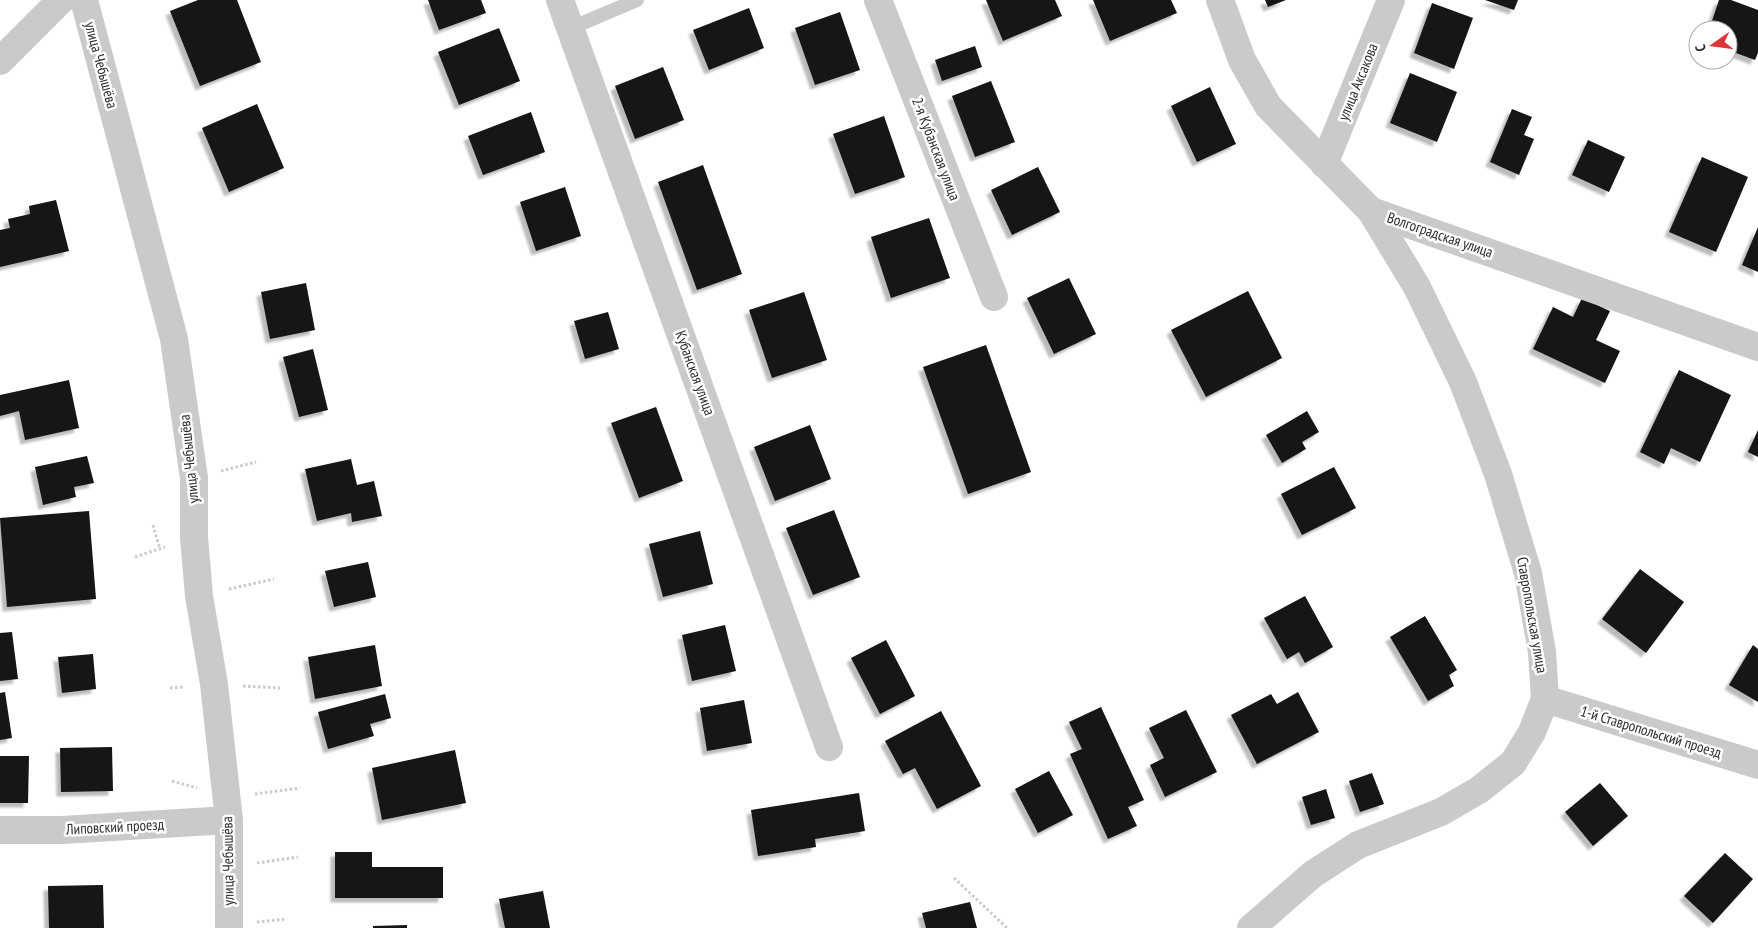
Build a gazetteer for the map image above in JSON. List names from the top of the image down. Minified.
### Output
{"streets":{"street":["улица Чебышёва","улица Аксакова","2-я Кубанская улица","Волгоградская улица","Кубанская улица","Ставропольская улица","1-й Ставропольский проезд","Липовский проезд"]},"crossings":[["улица Чебышёва","Липовский проезд"],["улица Аксакова","Волгоградская улица"],["Волгоградская улица","Ставропольская улица"],["Ставропольская улица","1-й Ставропольский проезд"]],"north":"left"}
